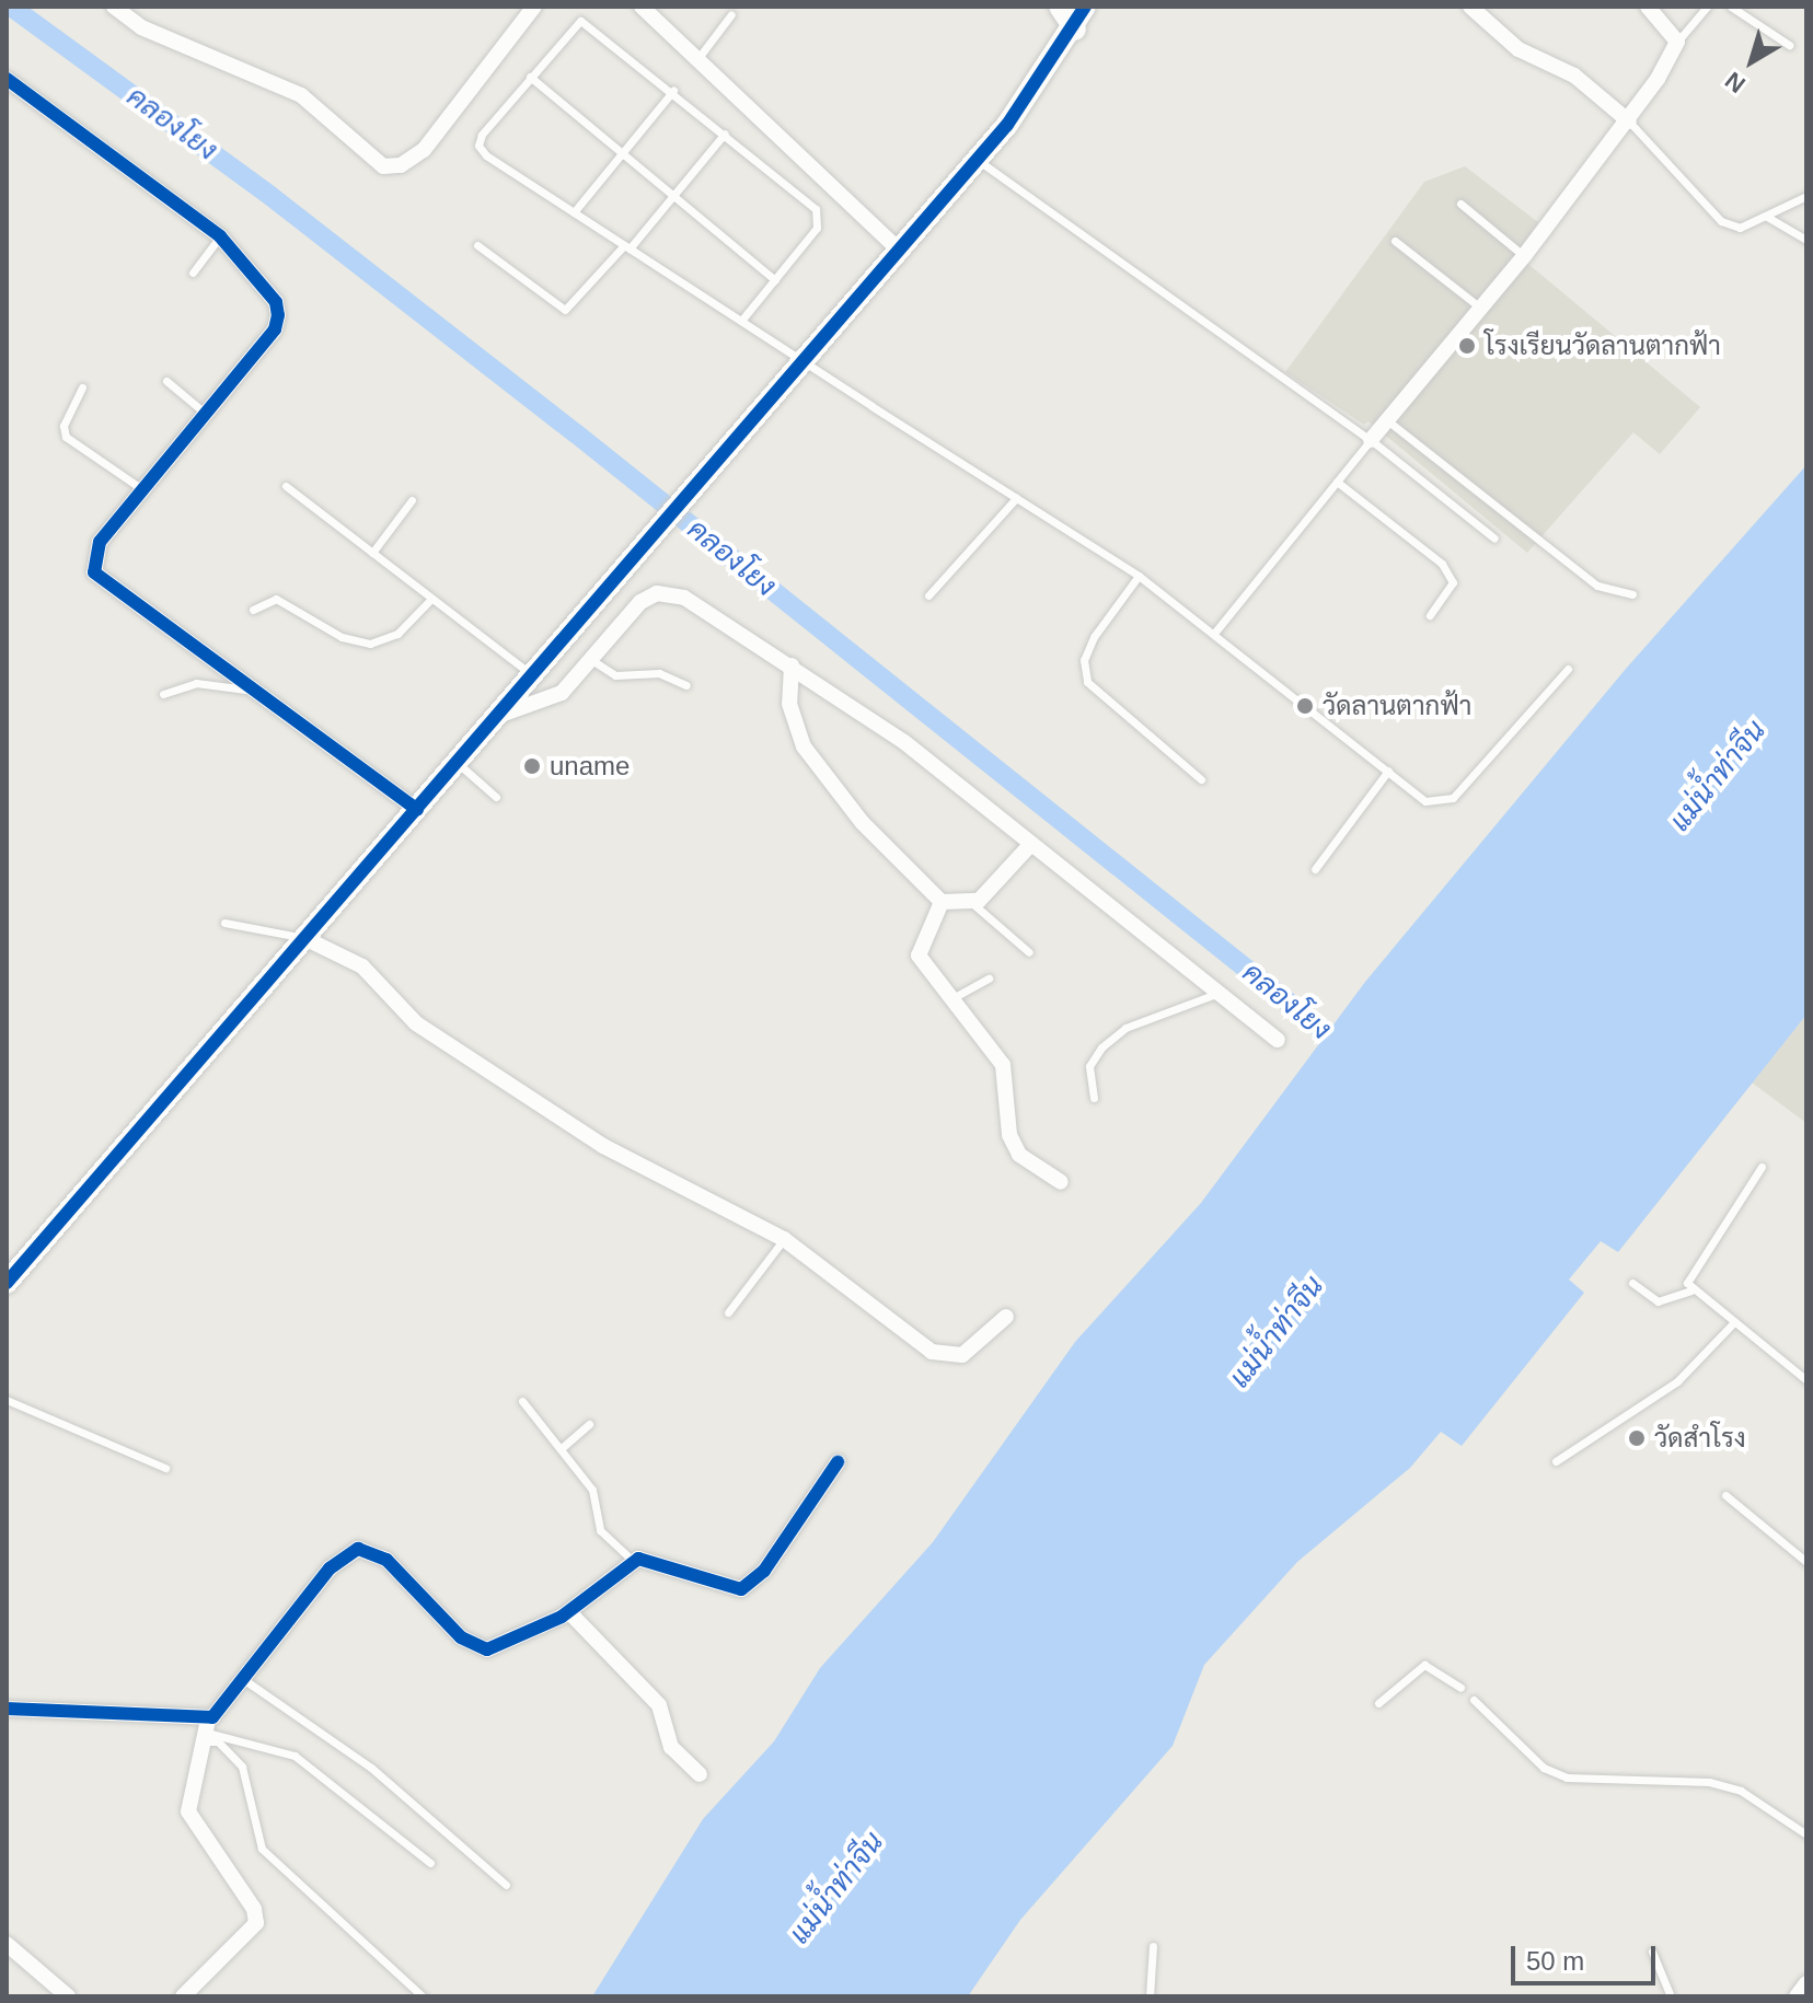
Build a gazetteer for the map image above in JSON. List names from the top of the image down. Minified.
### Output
{"water":["คลองโยง","แม่น้ำท่าจีน"],"places":["โรงเรียนวัดลานตากฟ้า","วัดลานตากฟ้า","uname","วัดสำโรง"],"scale_bar":"50 m","north":"bottom left"}
